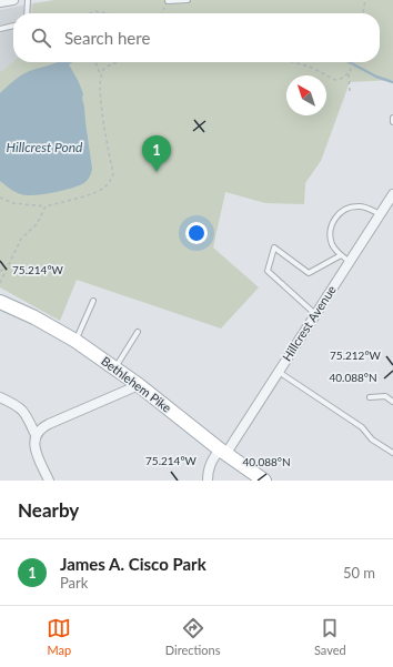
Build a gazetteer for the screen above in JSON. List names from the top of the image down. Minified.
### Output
{"streets":{"main road":["Bethlehem Pike"],"street":["Hillcrest Avenue"]},"crossings":[["Hillcrest Avenue","Bethlehem Pike"]],"water":["Hillcrest Pond"],"north":"top left","page":{"search":"Search here","pins":"1","heading":"Nearby","list":[{"mark":"1","name":"James A. Cisco Park","note":"Park","value":"50 m"}],"nav":["Map","Directions","Saved"]},"coordinates":["75.214°W","75.212°W","40.088°N"]}
